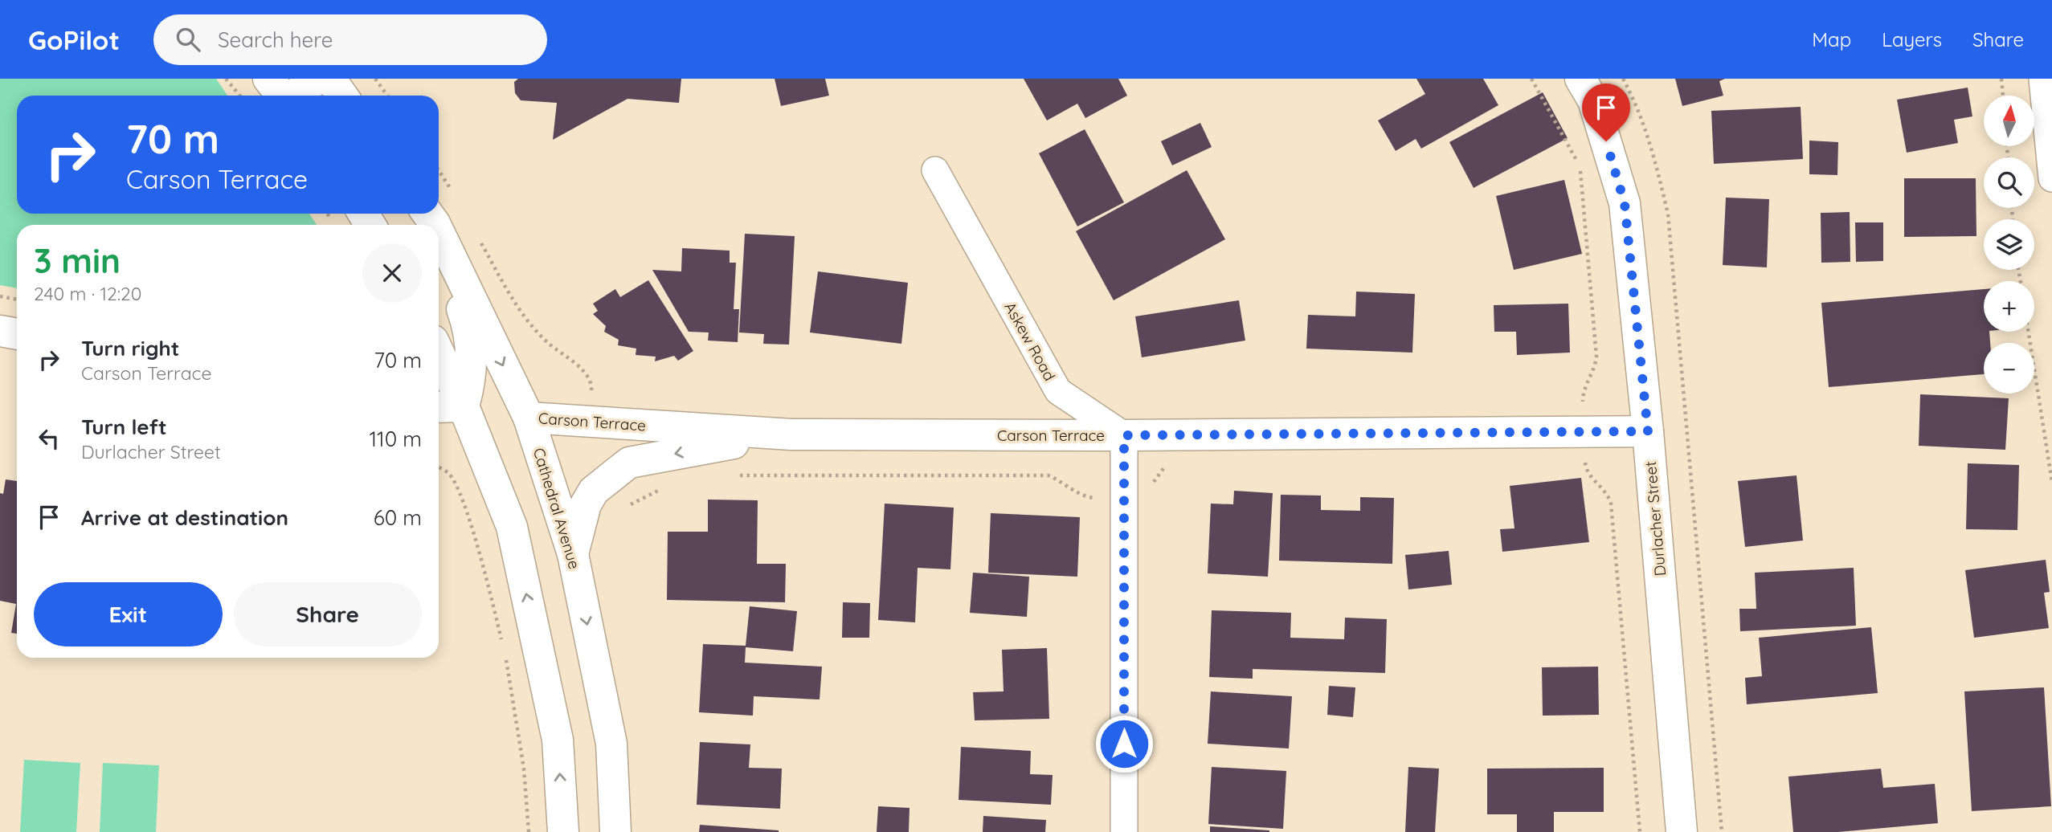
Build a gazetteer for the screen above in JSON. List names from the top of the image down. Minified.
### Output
{"streets":{"main road":["Carson Terrace","Cathedral Avenue","Durlacher Street"],"street":["Askew Road"]},"crossings":[["Askew Road","Carson Terrace"],["Carson Terrace","Cathedral Avenue"],["Carson Terrace","Durlacher Street"]],"north":"top","page":{"header":"GoPilot","search":"Search here","nav":["Map","Layers","Share"],"map_buttons":["+","−"],"turn":["70 m","Carson Terrace"],"heading":["3 min","240 m · 12:20"],"list":[{"name":"Turn right","note":"Carson Terrace","value":"70 m"},{"name":"Turn left","note":"Durlacher Street","value":"110 m"},{"name":"Arrive at destination","value":"60 m"}],"buttons":["Exit","Share"]}}
